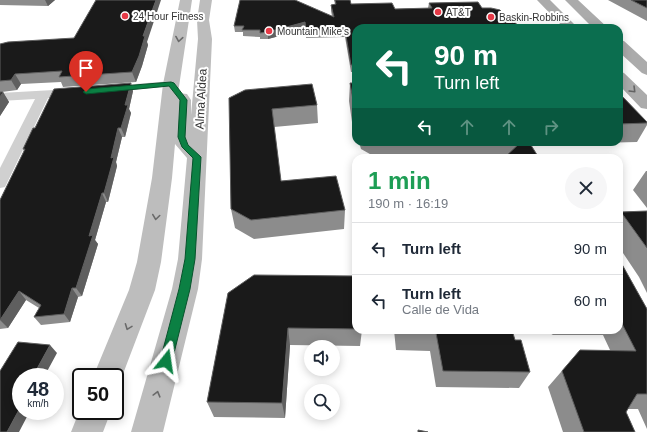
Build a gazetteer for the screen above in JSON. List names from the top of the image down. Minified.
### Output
{"streets":{"main road":["Alma Aldea"]},"places":["AT&T","24 Hour Fitness","Baskin-Robbins","Mountain Mike's"],"page":{"turn":["90 m","Turn left"],"heading":["1 min","190 m · 16:19"],"list":[{"name":"Turn left","value":"90 m"},{"name":"Turn left","note":"Calle de Vida","value":"60 m"}],"speed":"48 km/h","limit":"50"}}
